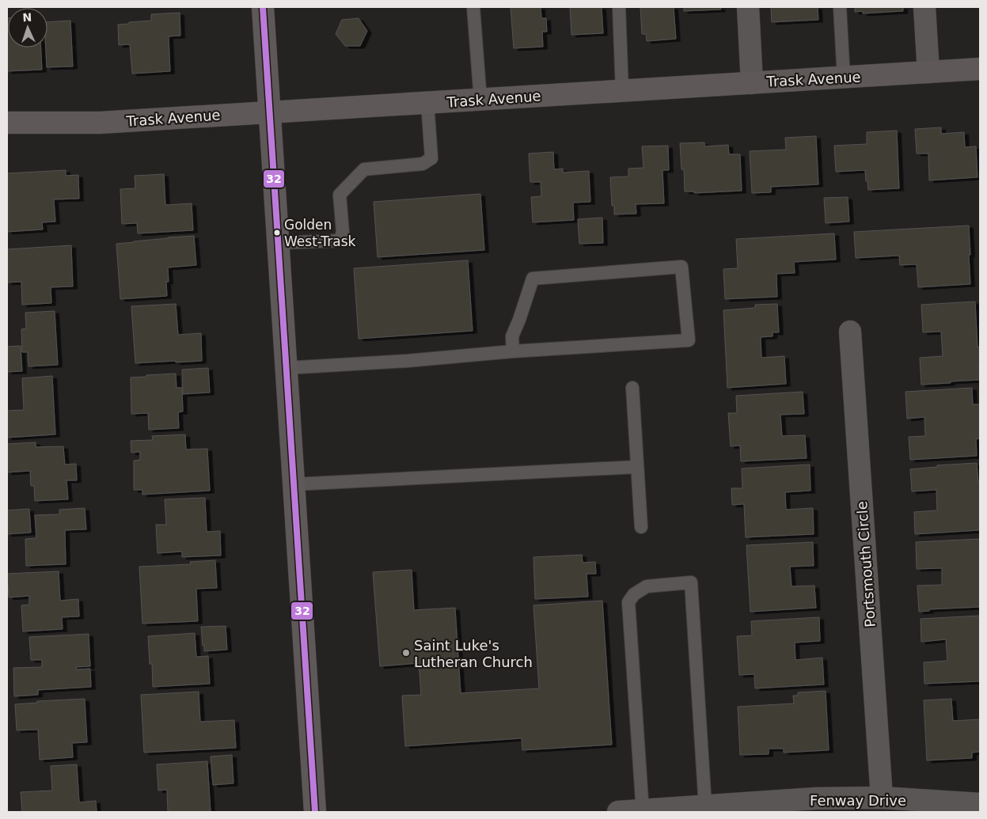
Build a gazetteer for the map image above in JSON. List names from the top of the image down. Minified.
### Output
{"streets":{"street":["Trask Avenue","Portsmouth Circle","Fenway Drive"]},"crossings":[["Portsmouth Circle","Fenway Drive"]],"places":["Golden West-Trask","Saint Luke's Lutheran Church"],"lines":["transit line 32"],"north":"top"}
